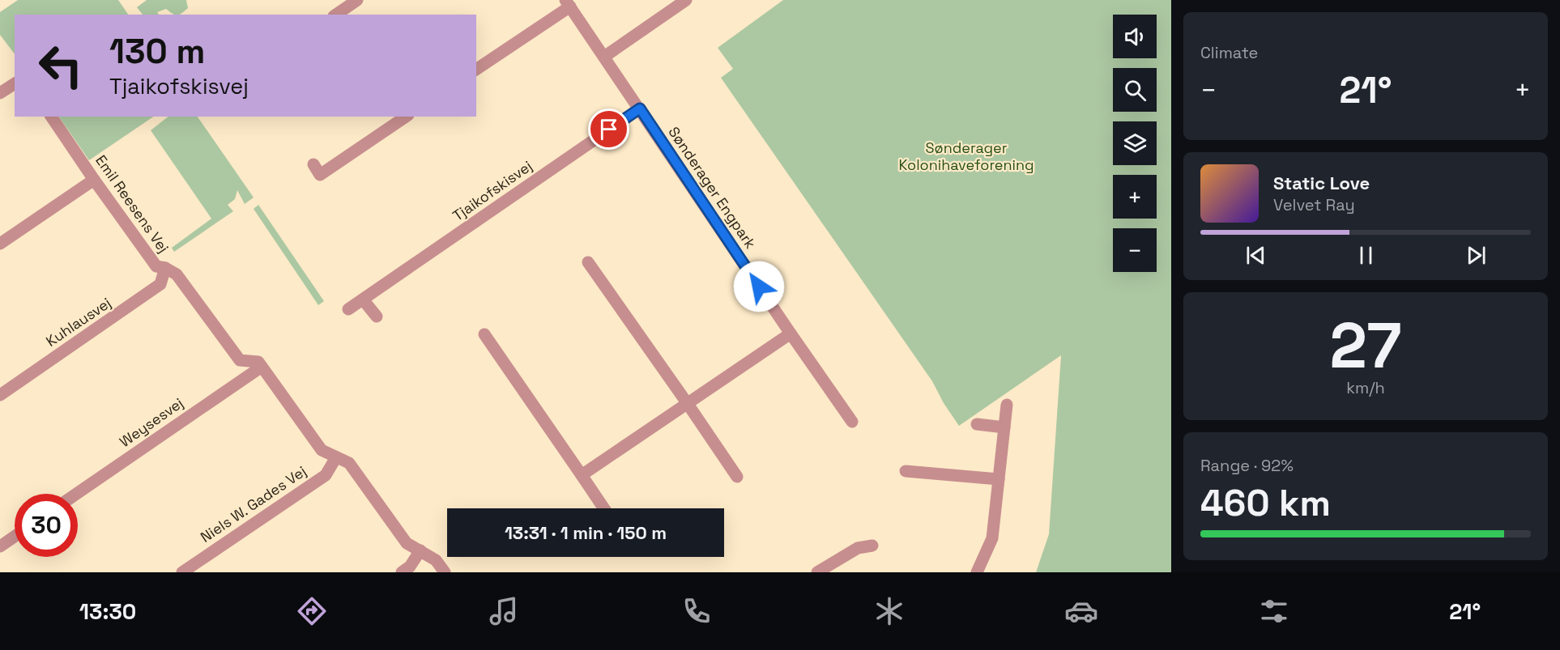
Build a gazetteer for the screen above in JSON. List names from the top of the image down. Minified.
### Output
{"streets":{"street":["Sønderager Engpark","Tjaikofskisvej","Emil Reesens Vej","Kuhlausvej","Weysesvej","Niels W. Gades Vej"]},"crossings":[["Sønderager Engpark","Tjaikofskisvej"],["Emil Reesens Vej","Kuhlausvej"],["Emil Reesens Vej","Weysesvej"]],"parks":["Sønderager Kolonihaveforening"],"page":{"tile":["Climate",["27","km/h"],["Range · 92%","460 km"]],"map_buttons":["+","−"],"turn":["130 m","Tjaikofskisvej"],"heat":["−","21°","+"],"song":["Static Love","Velvet Ray"],"limit":"30","trip":"13:31 · 1 min · 150 m","tabs":["13:30","21°"]}}
